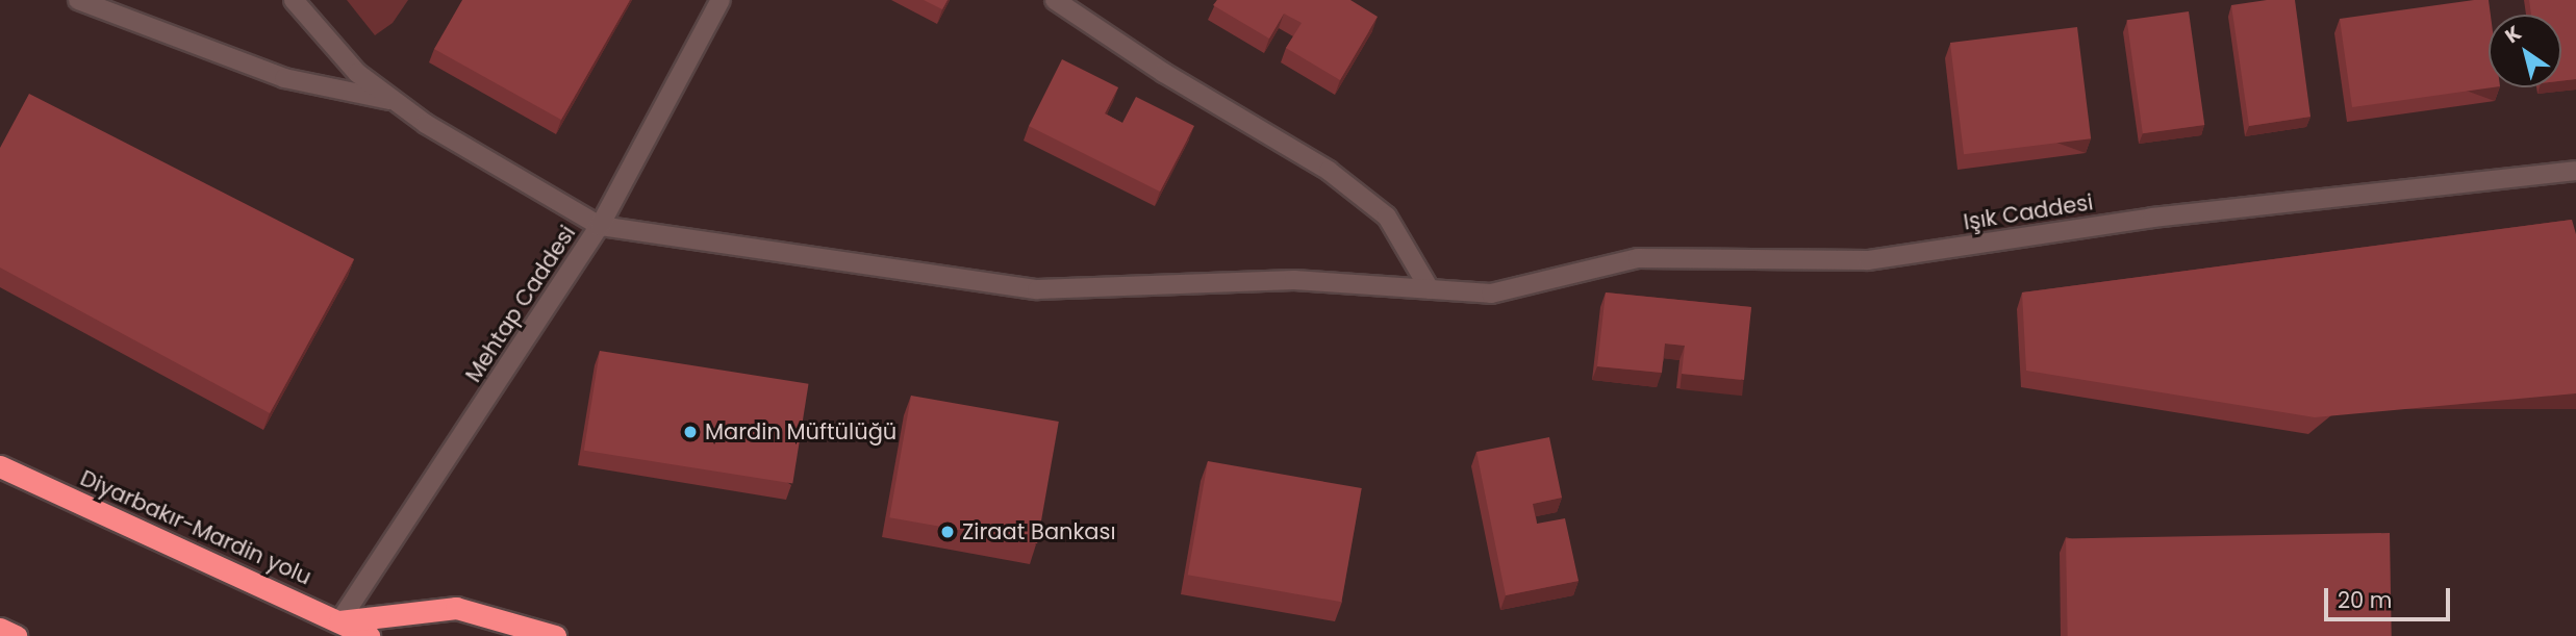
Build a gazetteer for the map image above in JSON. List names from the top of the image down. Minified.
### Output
{"streets":{"highway":["Diyarbakır-Mardin yolu"],"street":["Işık Caddesi","Mehtap Caddesi"]},"crossings":[["Işık Caddesi","Mehtap Caddesi"],["Mehtap Caddesi","Diyarbakır-Mardin yolu"]],"places":["Mardin Müftülüğü","Ziraat Bankası"],"scale_bar":"20 m","north":"top left"}
